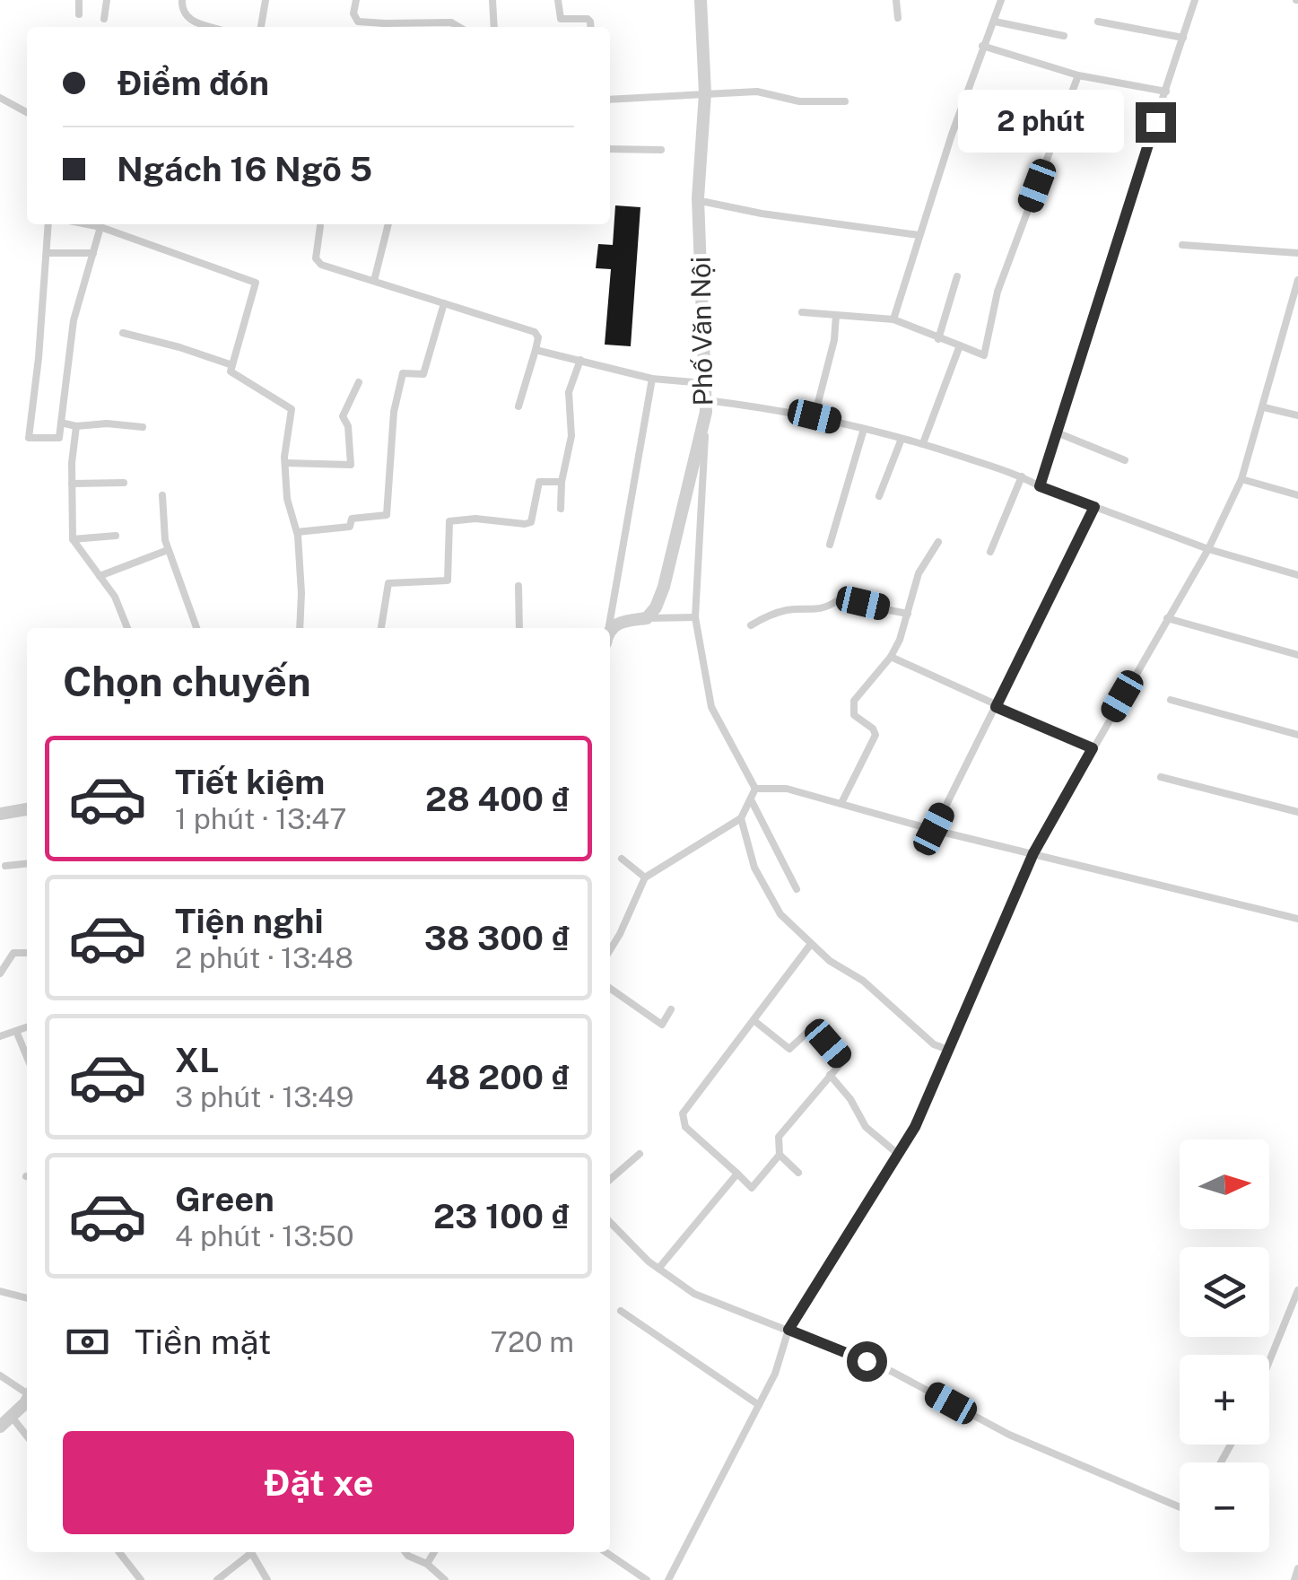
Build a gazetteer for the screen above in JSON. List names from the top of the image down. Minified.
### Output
{"streets":{"street":["Phố Văn Nội"]},"north":"right","page":{"banner":["Điểm đón","Ngách 16 Ngõ 5"],"bubble":"2 phút","heading":"Chọn chuyến","list":[{"name":"Tiết kiệm","note":"1 phút · 13:47","value":"28 400 ₫"},{"name":"Tiện nghi","note":"2 phút · 13:48","value":"38 300 ₫"},{"name":"XL","note":"3 phút · 13:49","value":"48 200 ₫"},{"name":"Green","note":"4 phút · 13:50","value":"23 100 ₫"}],"map_buttons":["+","−"],"pay":["Tiền mặt","720 m"],"buttons":"Đặt xe"}}
